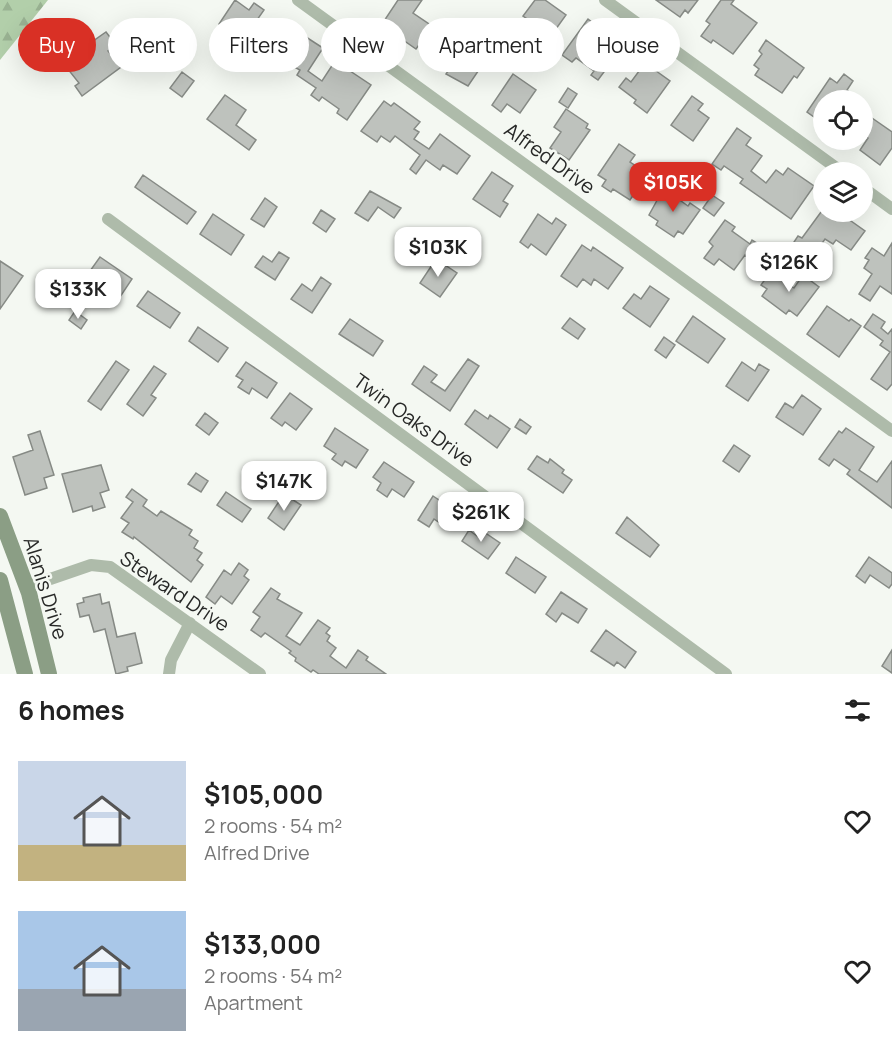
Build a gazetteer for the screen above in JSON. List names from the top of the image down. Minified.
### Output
{"streets":{"main road":["Alanis Drive"],"street":["Alfred Drive","Twin Oaks Drive","Steward Drive"]},"crossings":[["Alanis Drive","Steward Drive"]],"page":{"chip":["Buy","Rent","Filters","New","Apartment","House"],"price":["$105K","$103K","$126K","$133K","$147K","$261K"],"heading":"6 homes","list":[{"name":"$105,000","note":"2 rooms · 54 m² · Alfred Drive"},{"name":"$133,000","note":"2 rooms · 54 m² · Apartment"}]}}
